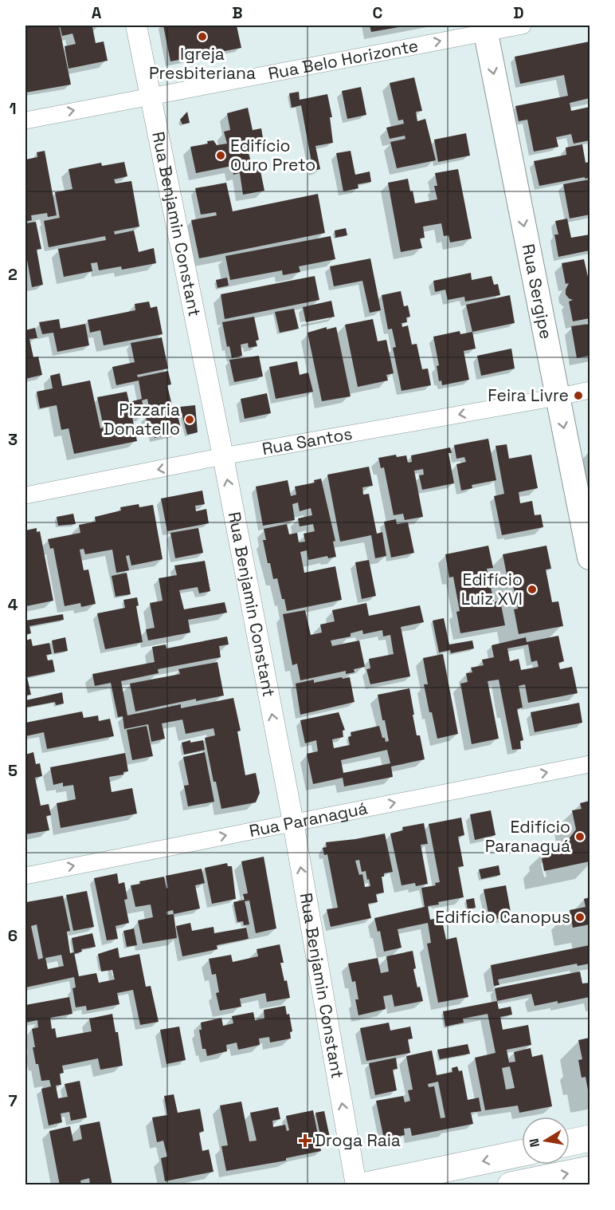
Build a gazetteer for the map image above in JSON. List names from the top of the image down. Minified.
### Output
{"streets":{"main road":["Rua Sergipe"],"street":["Rua Belo Horizonte","Rua Benjamin Constant","Rua Santos","Rua Paranaguá"]},"crossings":[["Rua Belo Horizonte","Rua Benjamin Constant"],["Rua Belo Horizonte","Rua Sergipe"],["Rua Benjamin Constant","Rua Santos"],["Rua Benjamin Constant","Rua Paranaguá"],["Rua Sergipe","Rua Santos"]],"one_way":["Rua Belo Horizonte","Rua Benjamin Constant","Rua Sergipe","Rua Santos","Rua Paranaguá"],"places":{"other":["Igreja Presbiteriana","Edifício Ouro Preto","Feira Livre","Pizzaria Donatello","Edifício Luiz XVI","Edifício Paranaguá","Edifício Canopus"],"health":["Droga Raia"]},"north":"left","grid":{"columns":["A","B","C","D"],"rows":["1","2","3","4","5","6","7"]}}
